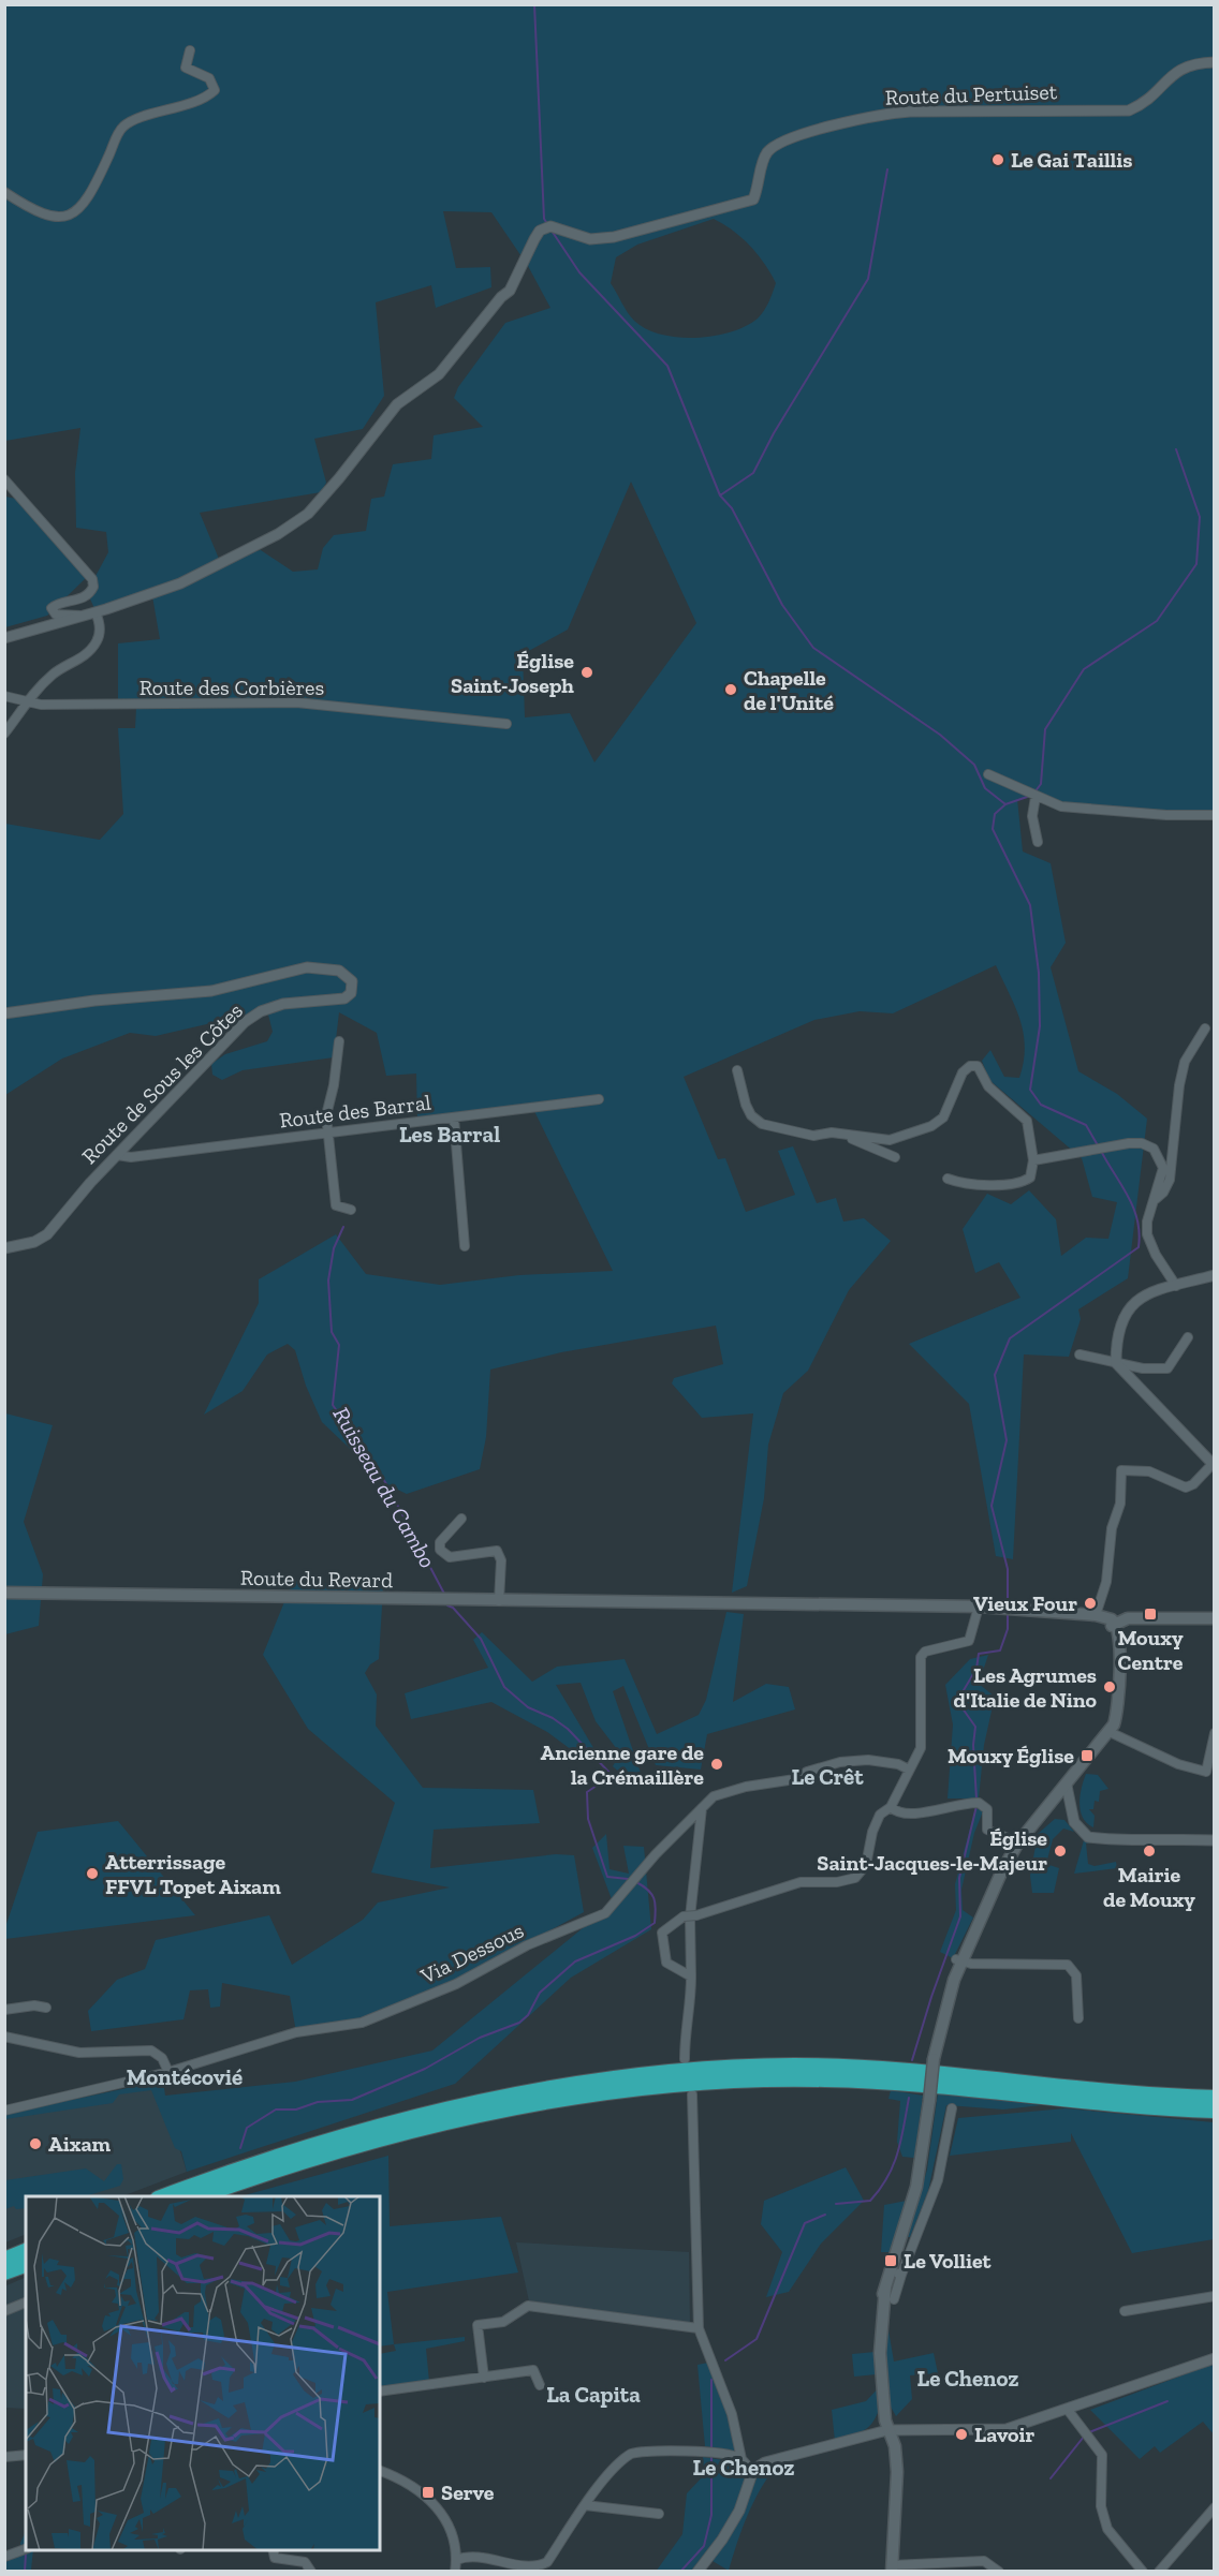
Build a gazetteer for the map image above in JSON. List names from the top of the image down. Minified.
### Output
{"streets":{"main road":["Route du Revard"],"street":["Route du Pertuiset","Route des Corbières","Route de Sous les Côtes","Route des Barral","Via Dessous"]},"crossings":[["Route de Sous les Côtes","Route des Barral"]],"districts":["Les Barral","Le Crêt","Montécovié","Le Chenoz","La Capita","Le Chenoz"],"water":["Ruisseau du Cambo"],"places":{"other":["Le Gai Taillis","Église Saint-Joseph","Chapelle de l'Unité","Vieux Four","Les Agrumes d'Italie de Nino","Ancienne gare de la Crémaillère","Église Saint-Jacques-le-Majeur","Mairie de Mouxy","Atterrissage FFVL Topet Aixam","Aixam","Lavoir"],"transit":["Mouxy Centre","Mouxy Église","Le Volliet","Serve"]}}
